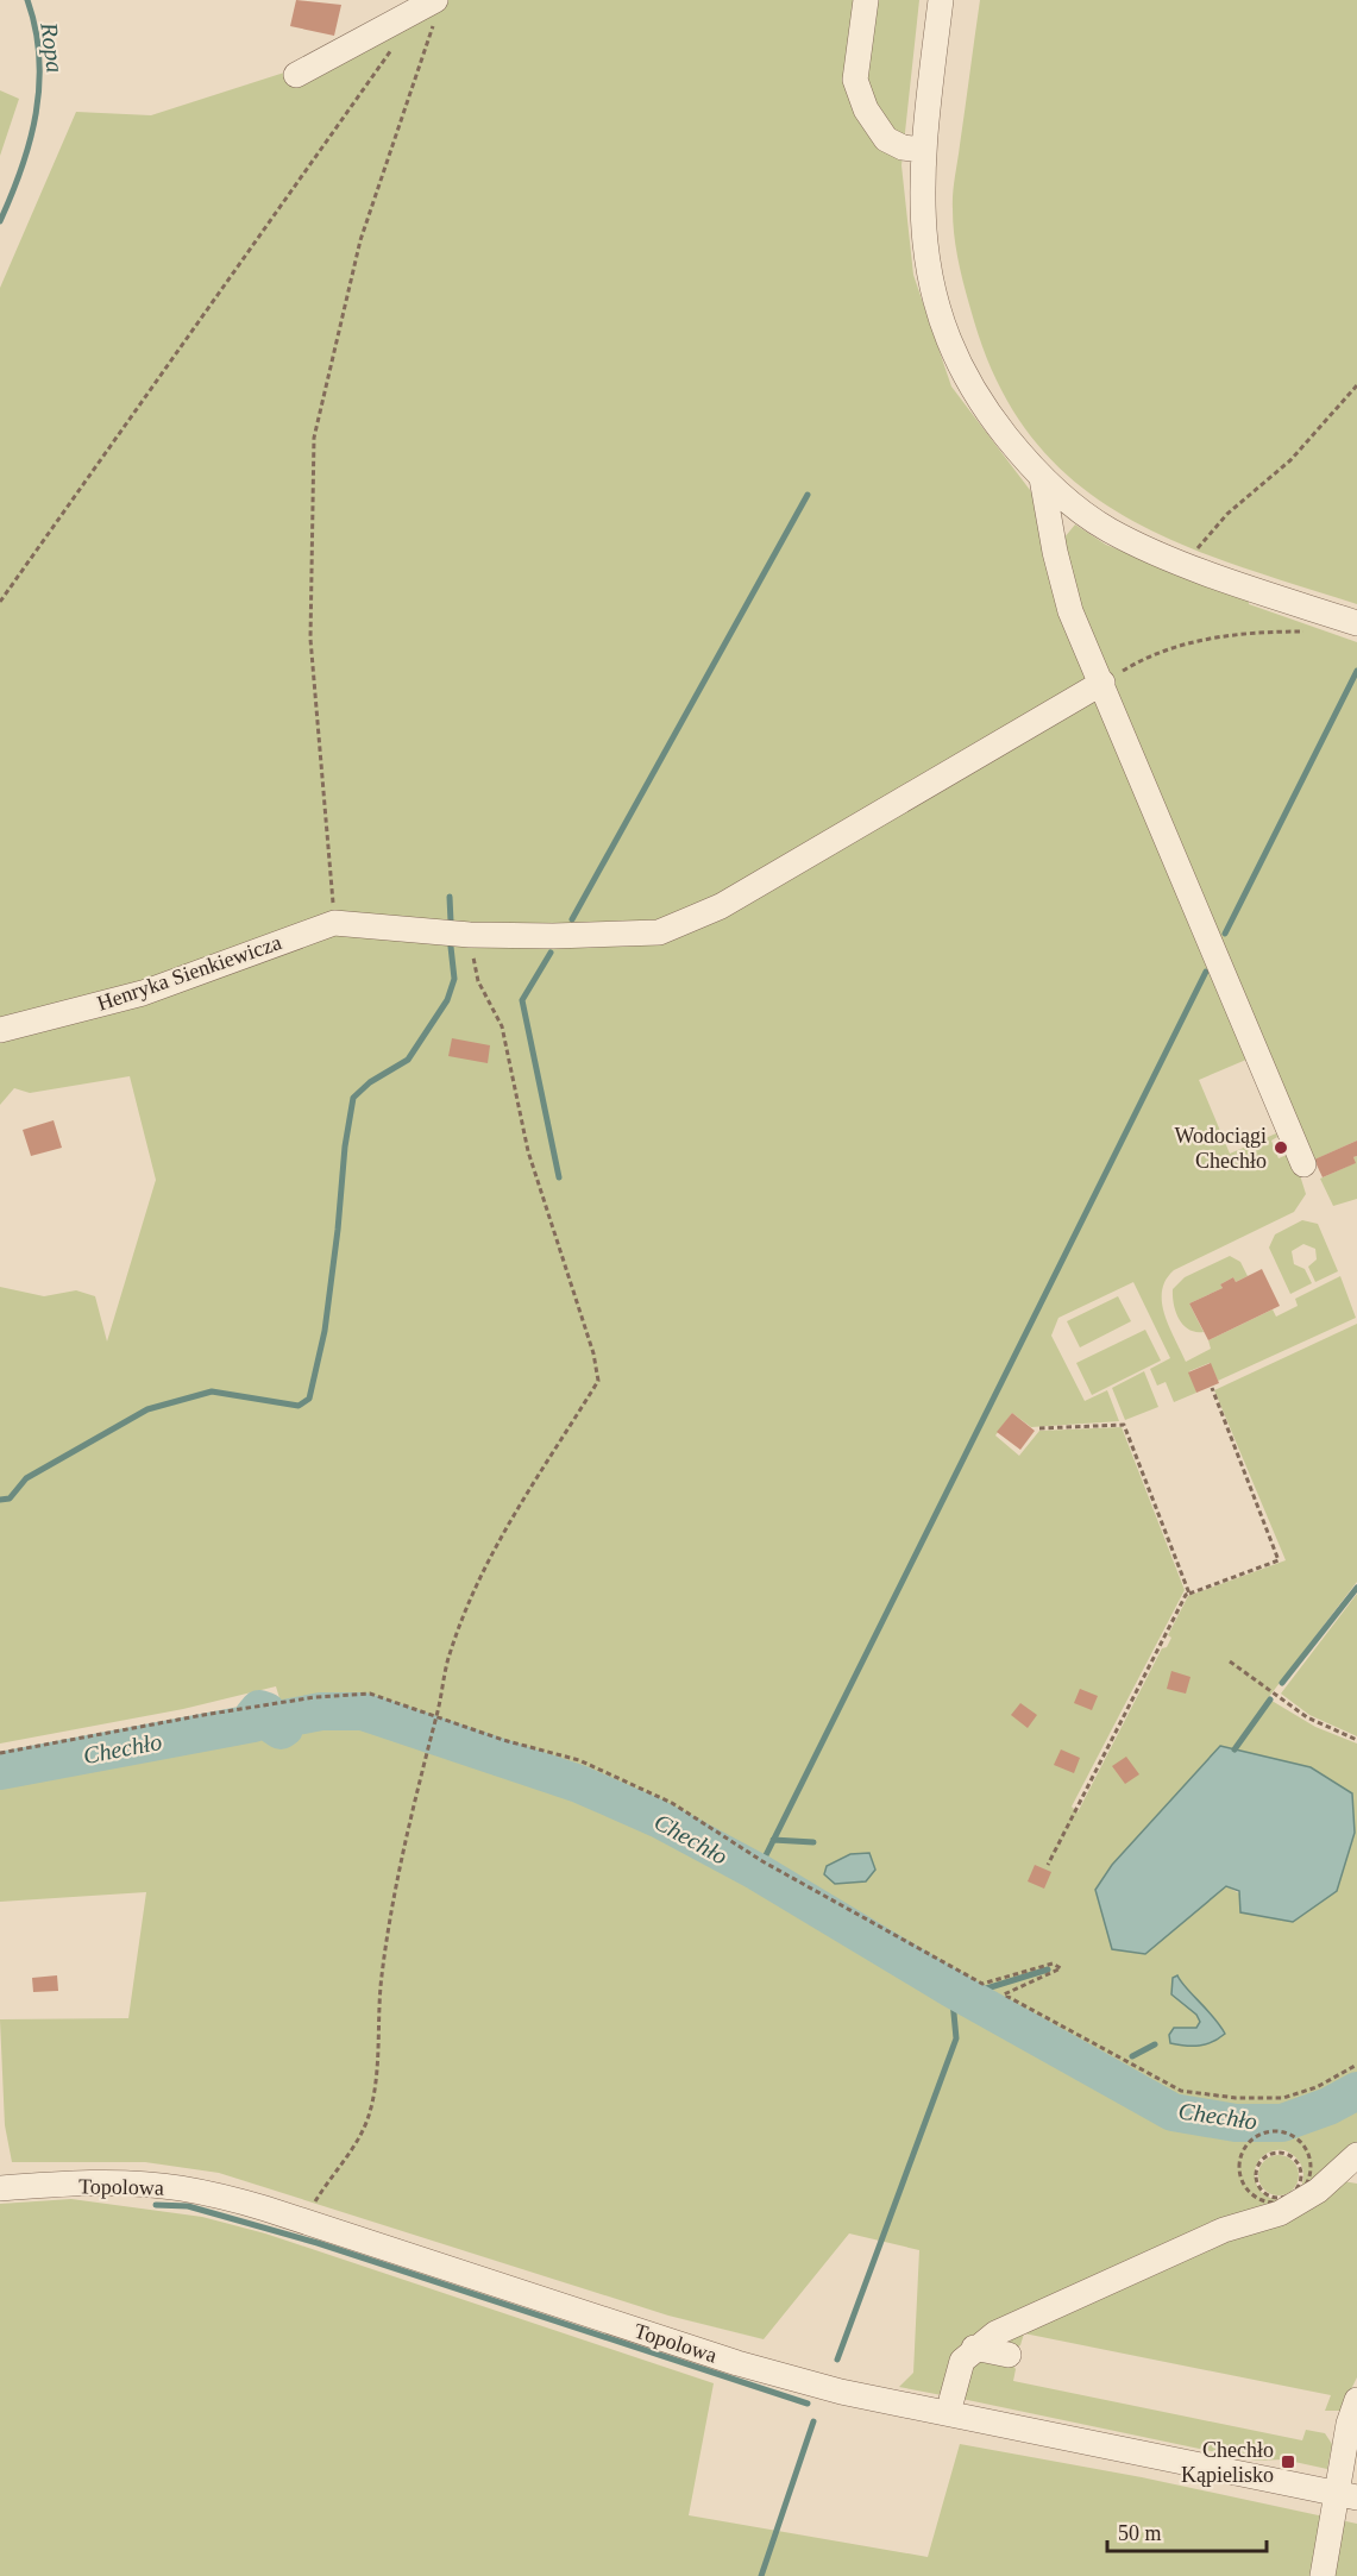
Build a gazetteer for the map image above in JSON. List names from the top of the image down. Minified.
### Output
{"streets":{"street":["Henryka Sienkiewicza","Topolowa"]},"water":["Ropa","Chechło"],"places":{"other":["Wodociągi Chechło"],"transit":["Chechło Kąpielisko"]},"scale_bar":"50 m"}
